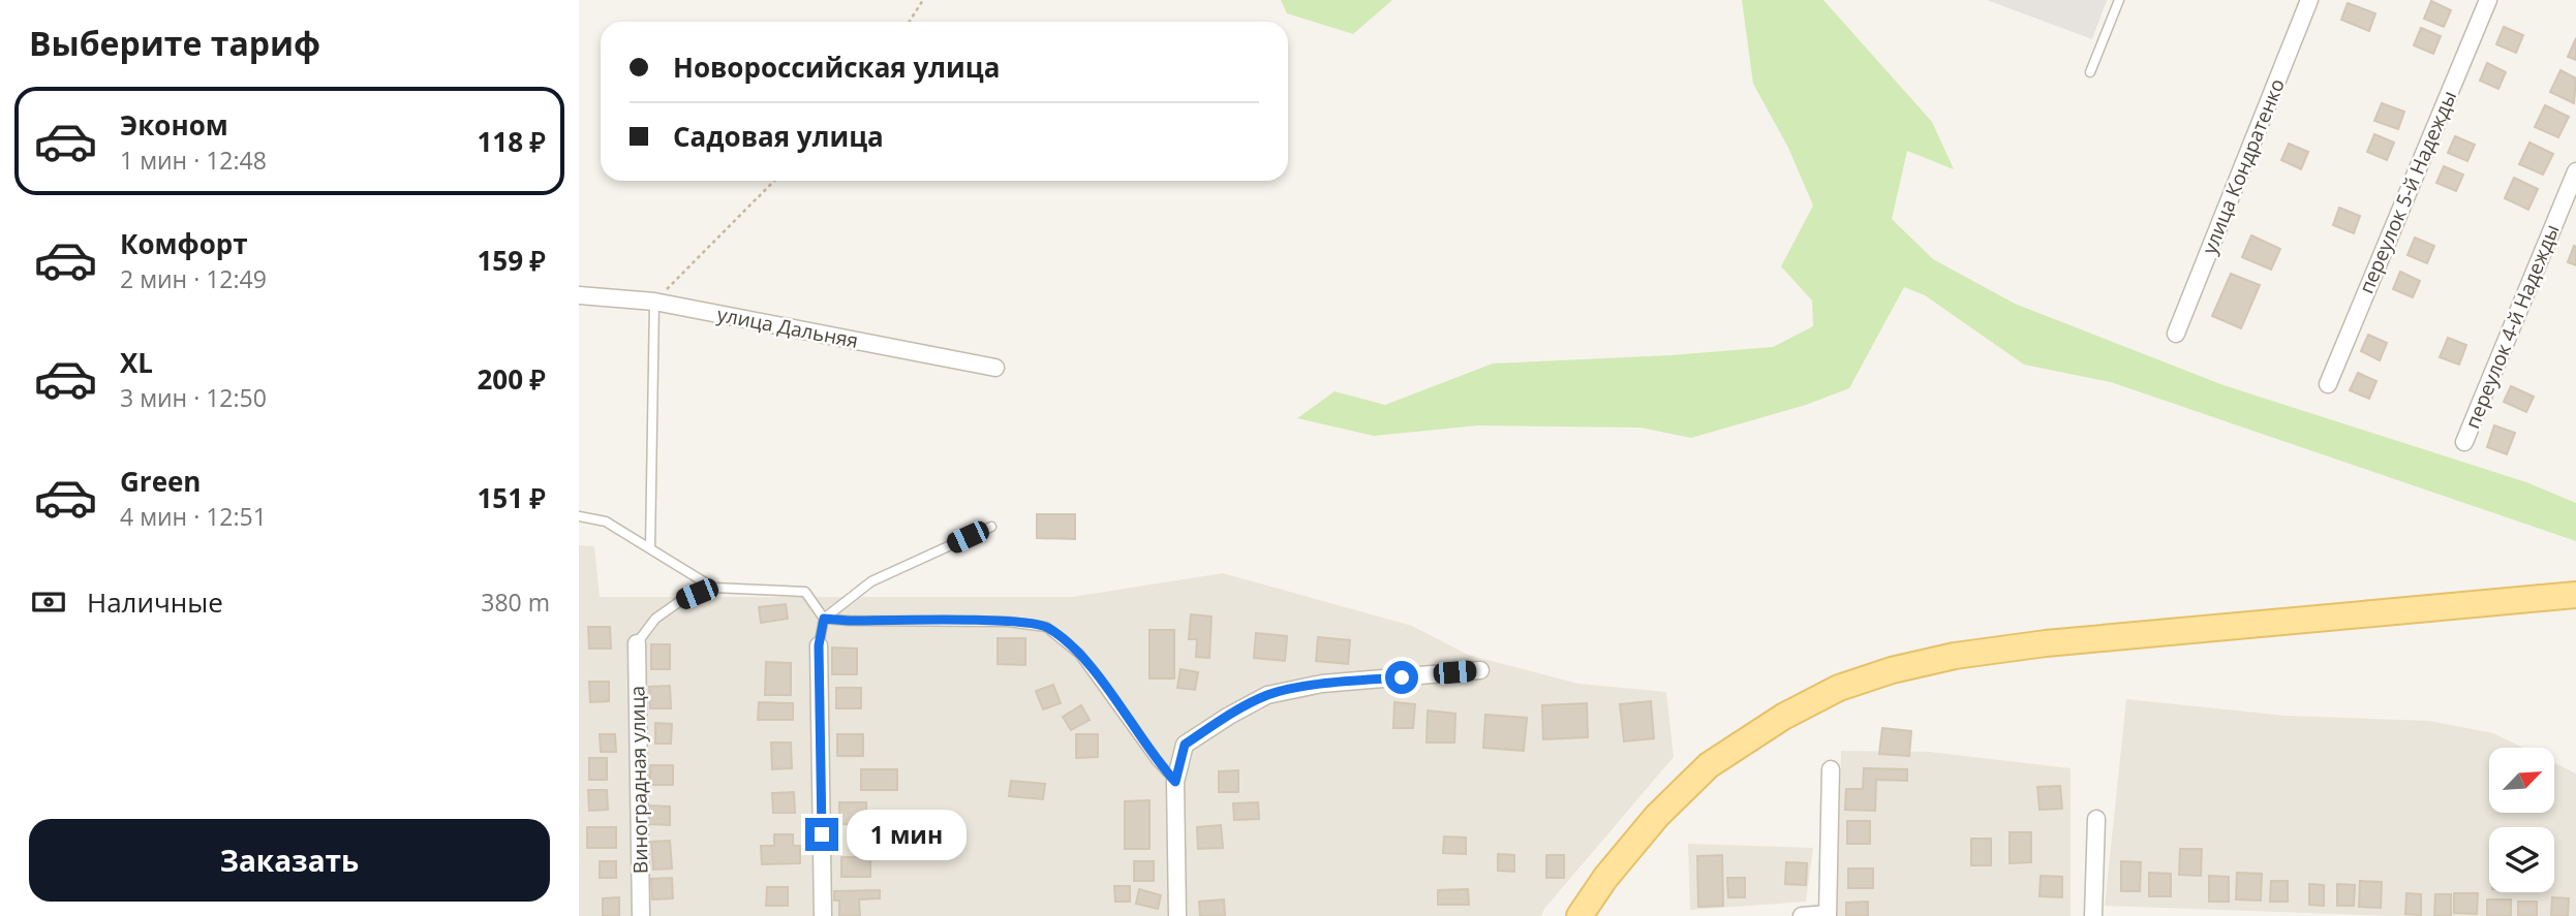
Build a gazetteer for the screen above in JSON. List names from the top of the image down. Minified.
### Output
{"streets":{"street":["улица Кондратенко","переулок 5-й Надежды","переулок 4-й Надежды","улица Дальняя","Виноградная улица"]},"north":"top right","page":{"heading":"Выберите тариф","banner":["Новороссийская улица","Садовая улица"],"list":[{"name":"Эконом","note":"1 мин · 12:48","value":"118 ₽"},{"name":"Комфорт","note":"2 мин · 12:49","value":"159 ₽"},{"name":"XL","note":"3 мин · 12:50","value":"200 ₽"},{"name":"Green","note":"4 мин · 12:51","value":"151 ₽"}],"pay":["Наличные","380 m"],"buttons":"Заказать","bubble":"1 мин"}}
